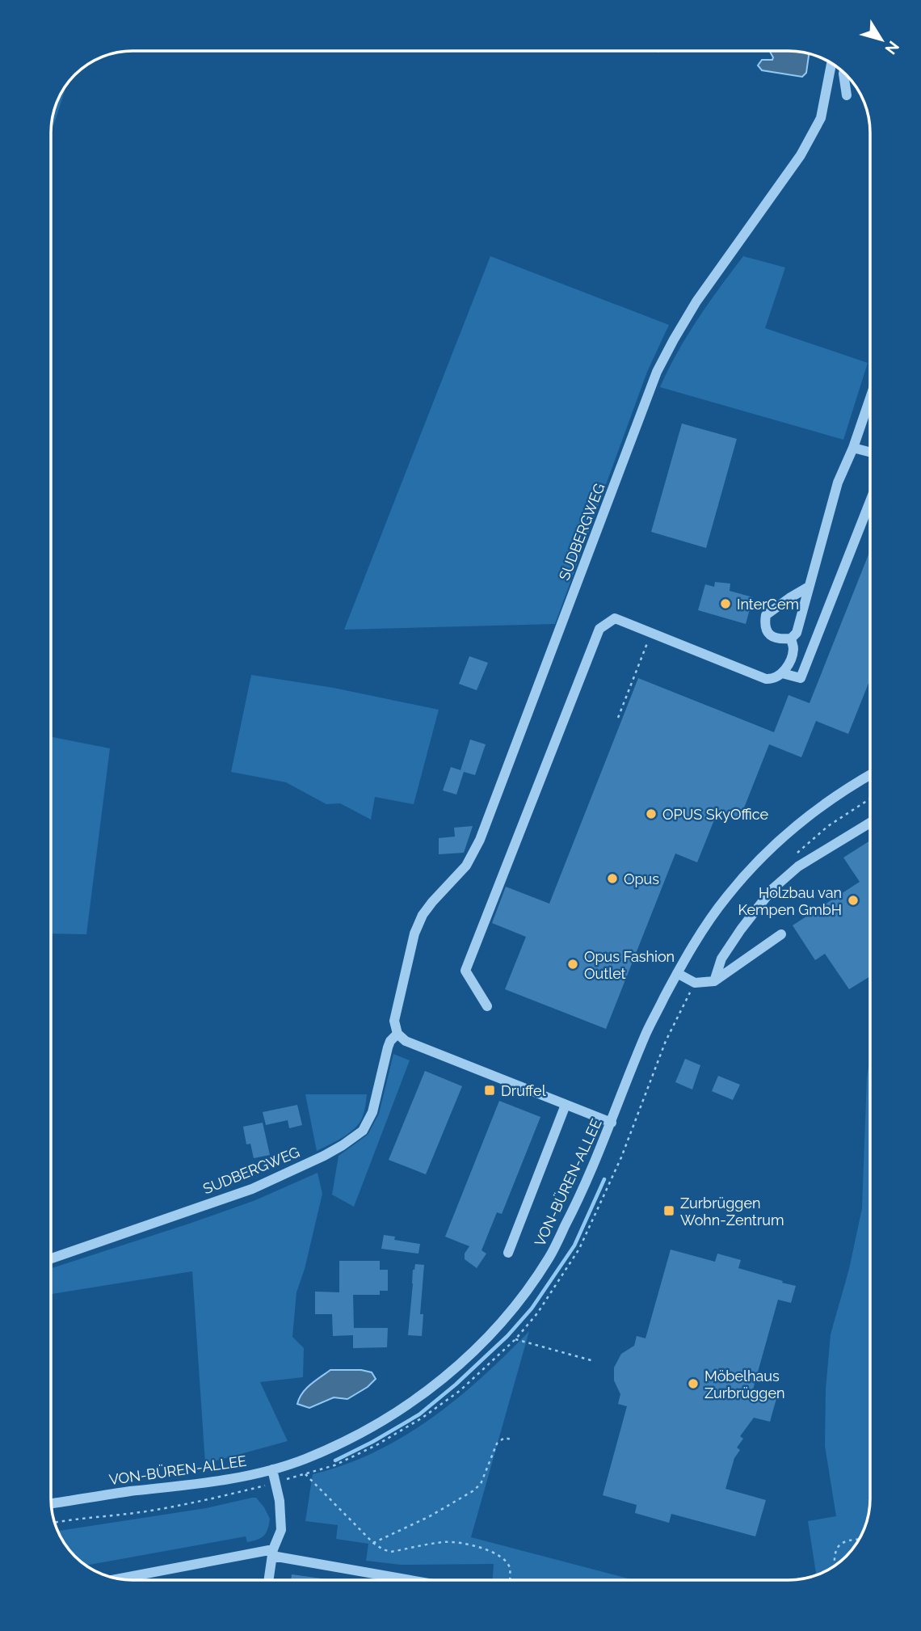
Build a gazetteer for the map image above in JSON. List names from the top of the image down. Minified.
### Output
{"streets":{"street":["SUDBERGWEG","VON-BÜREN-ALLEE"]},"places":{"other":["InterCem","OPUS SkyOffice","Opus","Holzbau van Kempen GmbH","Opus Fashion Outlet","Möbelhaus Zurbrüggen"],"transit":["Druffel","Zurbrüggen Wohn-Zentrum"]},"north":"bottom right"}
